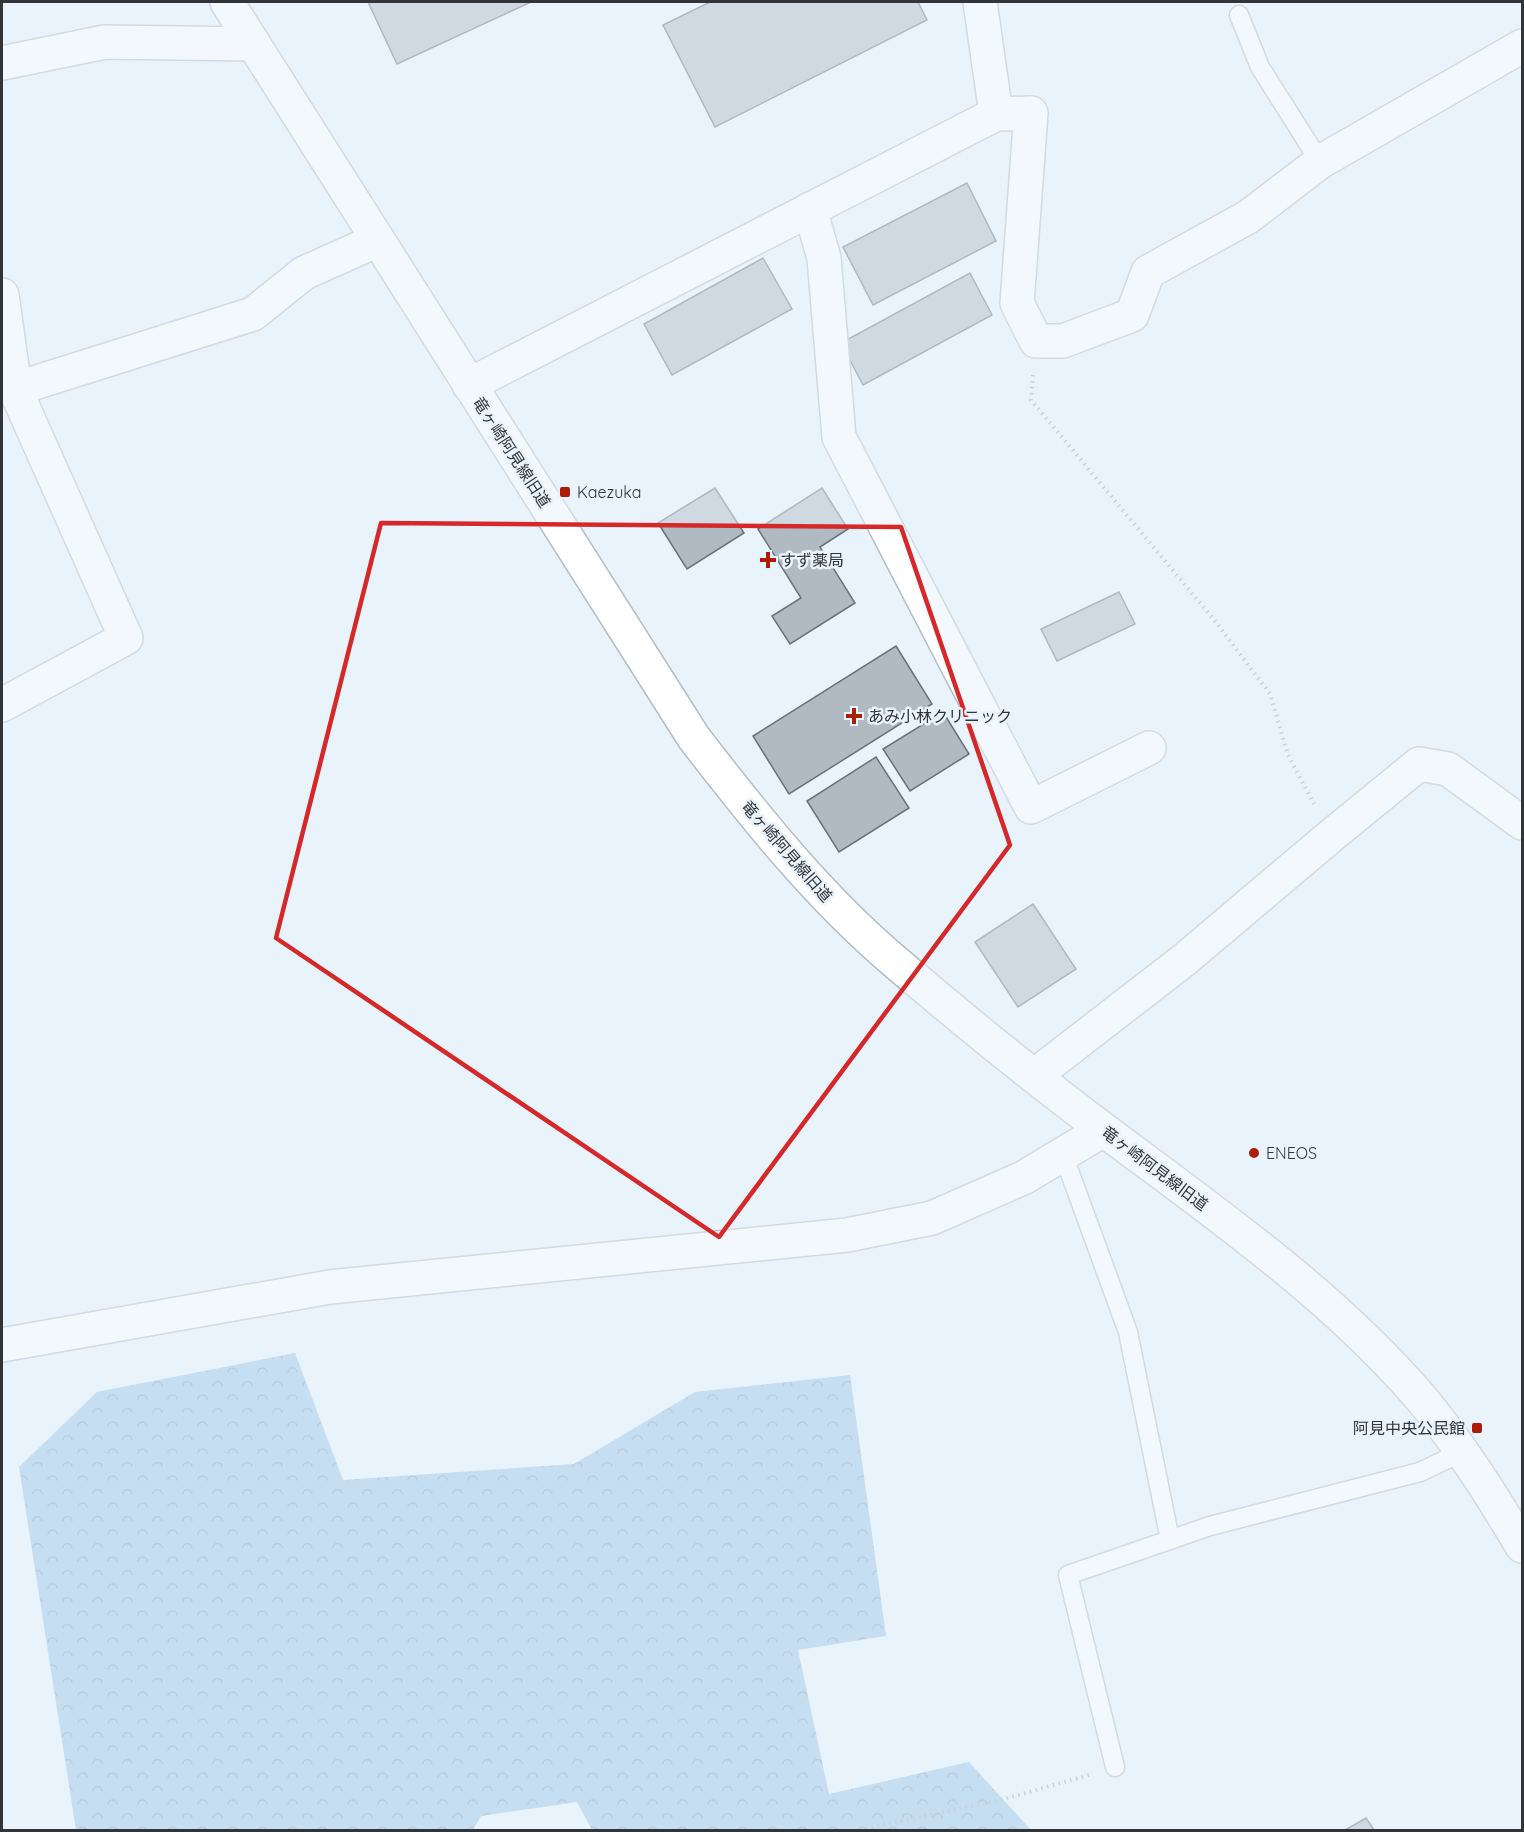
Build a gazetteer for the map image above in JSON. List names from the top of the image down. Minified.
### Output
{"streets":{"street":["竜ヶ崎阿見線旧道"]},"places":{"transit":["Kaezuka","阿見中央公民館"],"health":["すず薬局","あみ小林クリニック"],"other":["ENEOS"]}}
